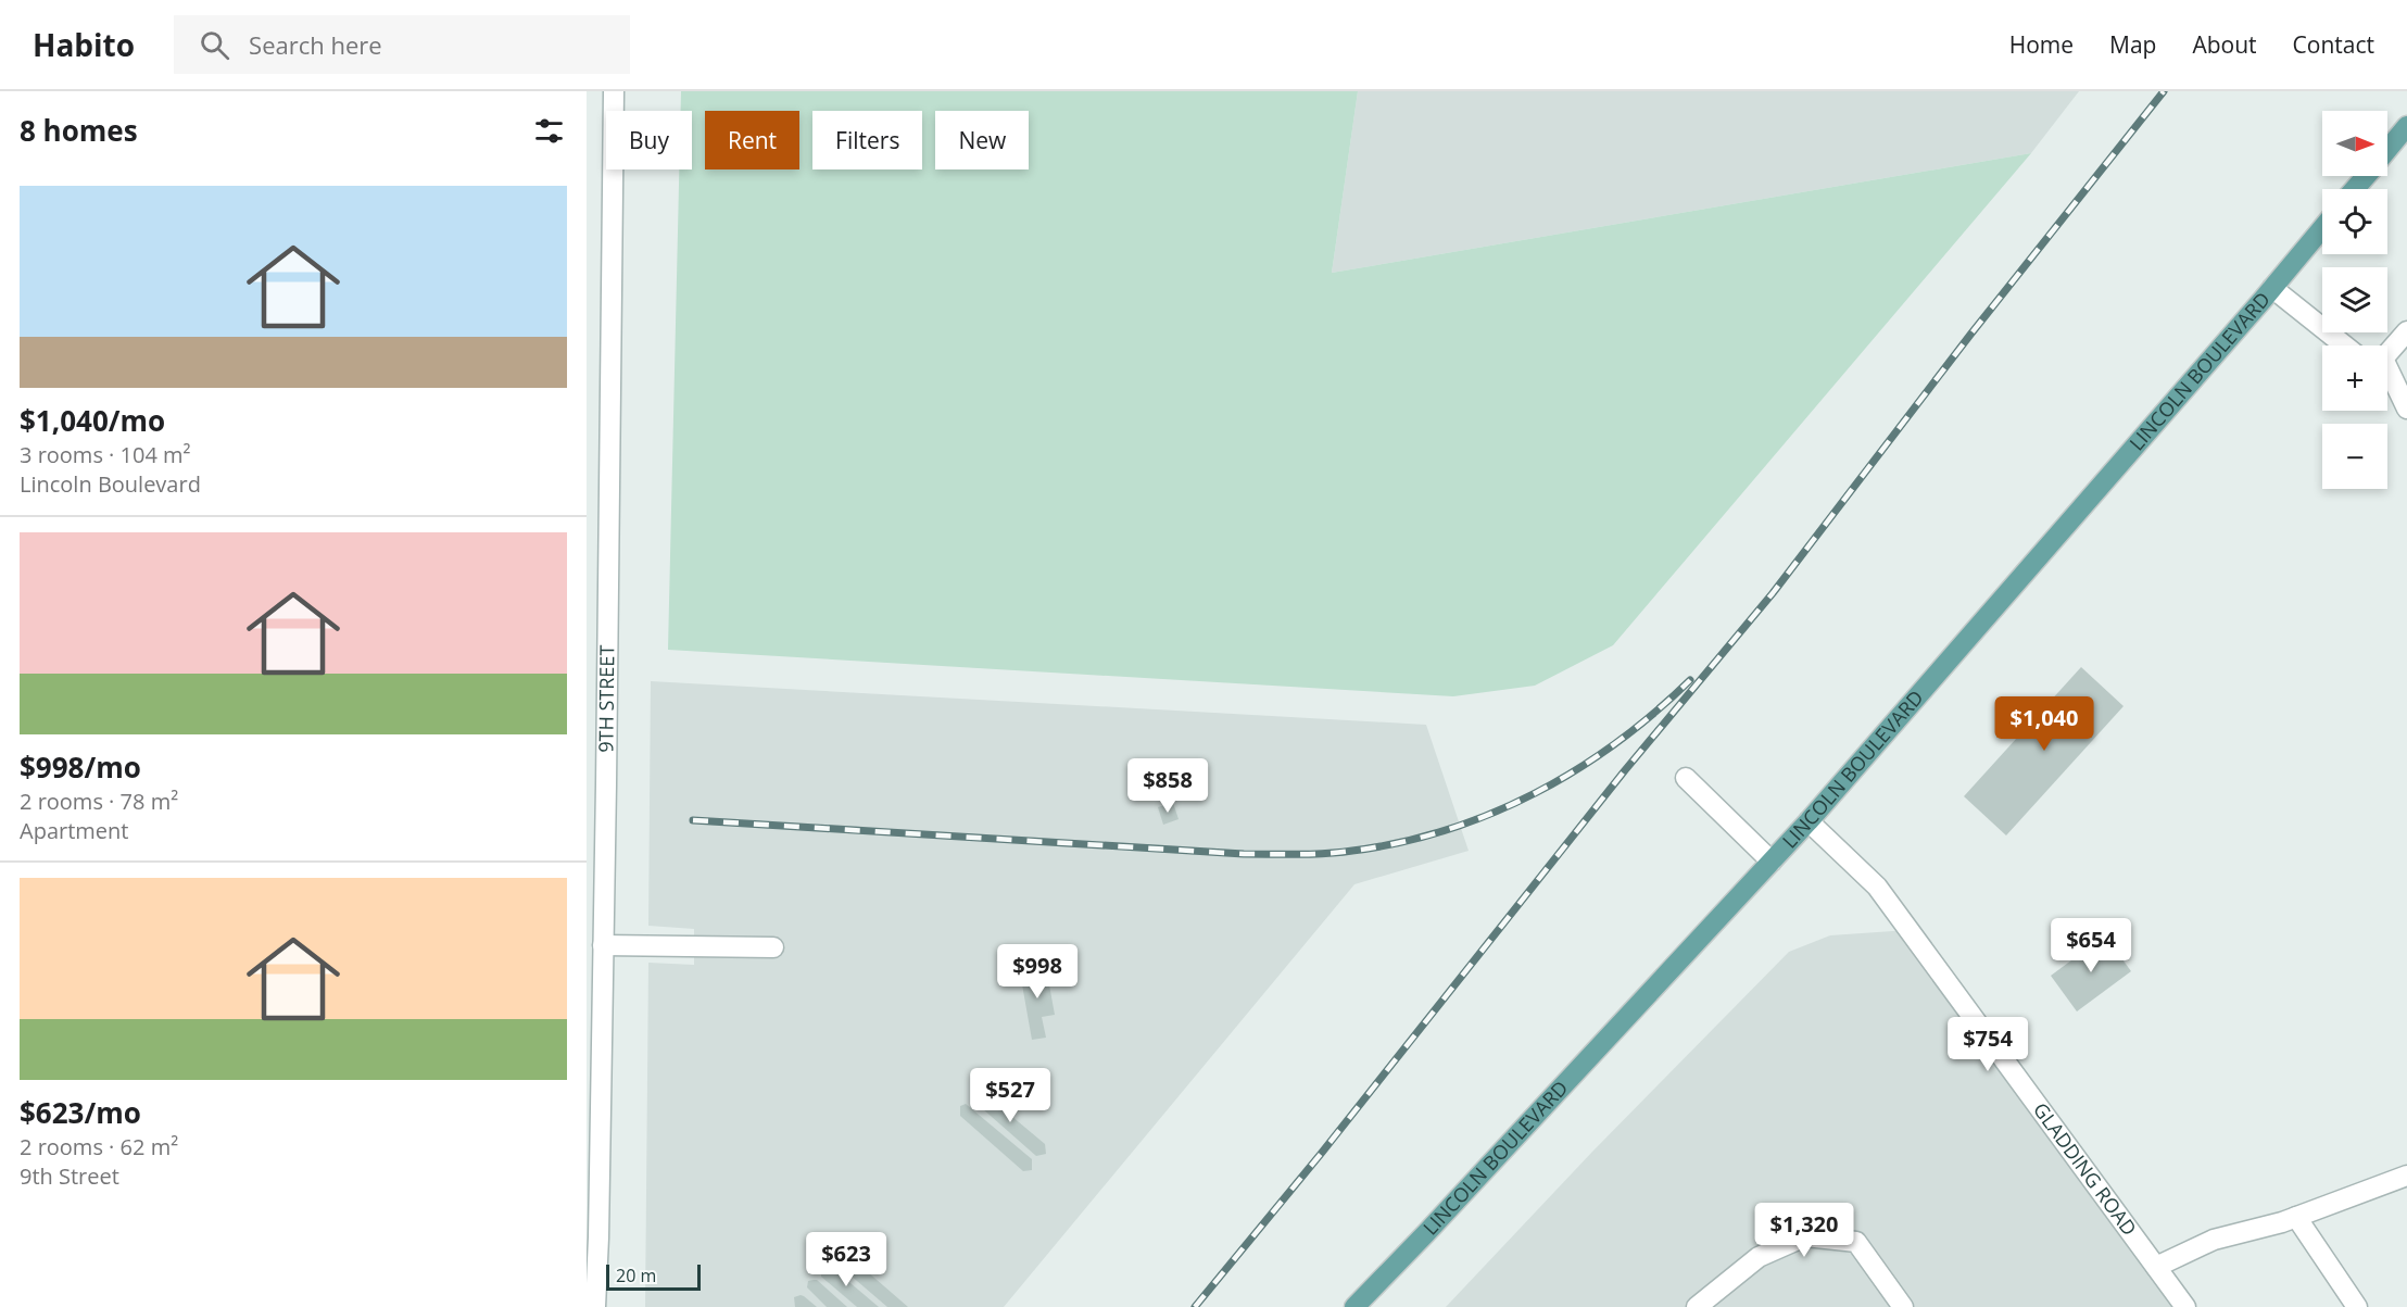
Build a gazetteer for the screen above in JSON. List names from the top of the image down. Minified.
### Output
{"streets":{"main road":["LINCOLN BOULEVARD"],"street":["9TH STREET","GLADDING ROAD"]},"crossings":[["LINCOLN BOULEVARD","GLADDING ROAD"]],"scale_bar":"20 m","north":"right","page":{"header":"Habito","search":"Search here","nav":["Home","Map","About","Contact"],"heading":"8 homes","map_buttons":["+","−"],"chip":["Buy","Rent","Filters","New"],"list":[{"name":"$1,040/mo","note":"3 rooms · 104 m² · Lincoln Boulevard"},{"name":"$998/mo","note":"2 rooms · 78 m² · Apartment"},{"name":"$623/mo","note":"2 rooms · 62 m² · 9th Street"}],"price":["$1,040","$858","$654","$998","$754","$527","$1,320","$623"],"scale":"20 m"}}
